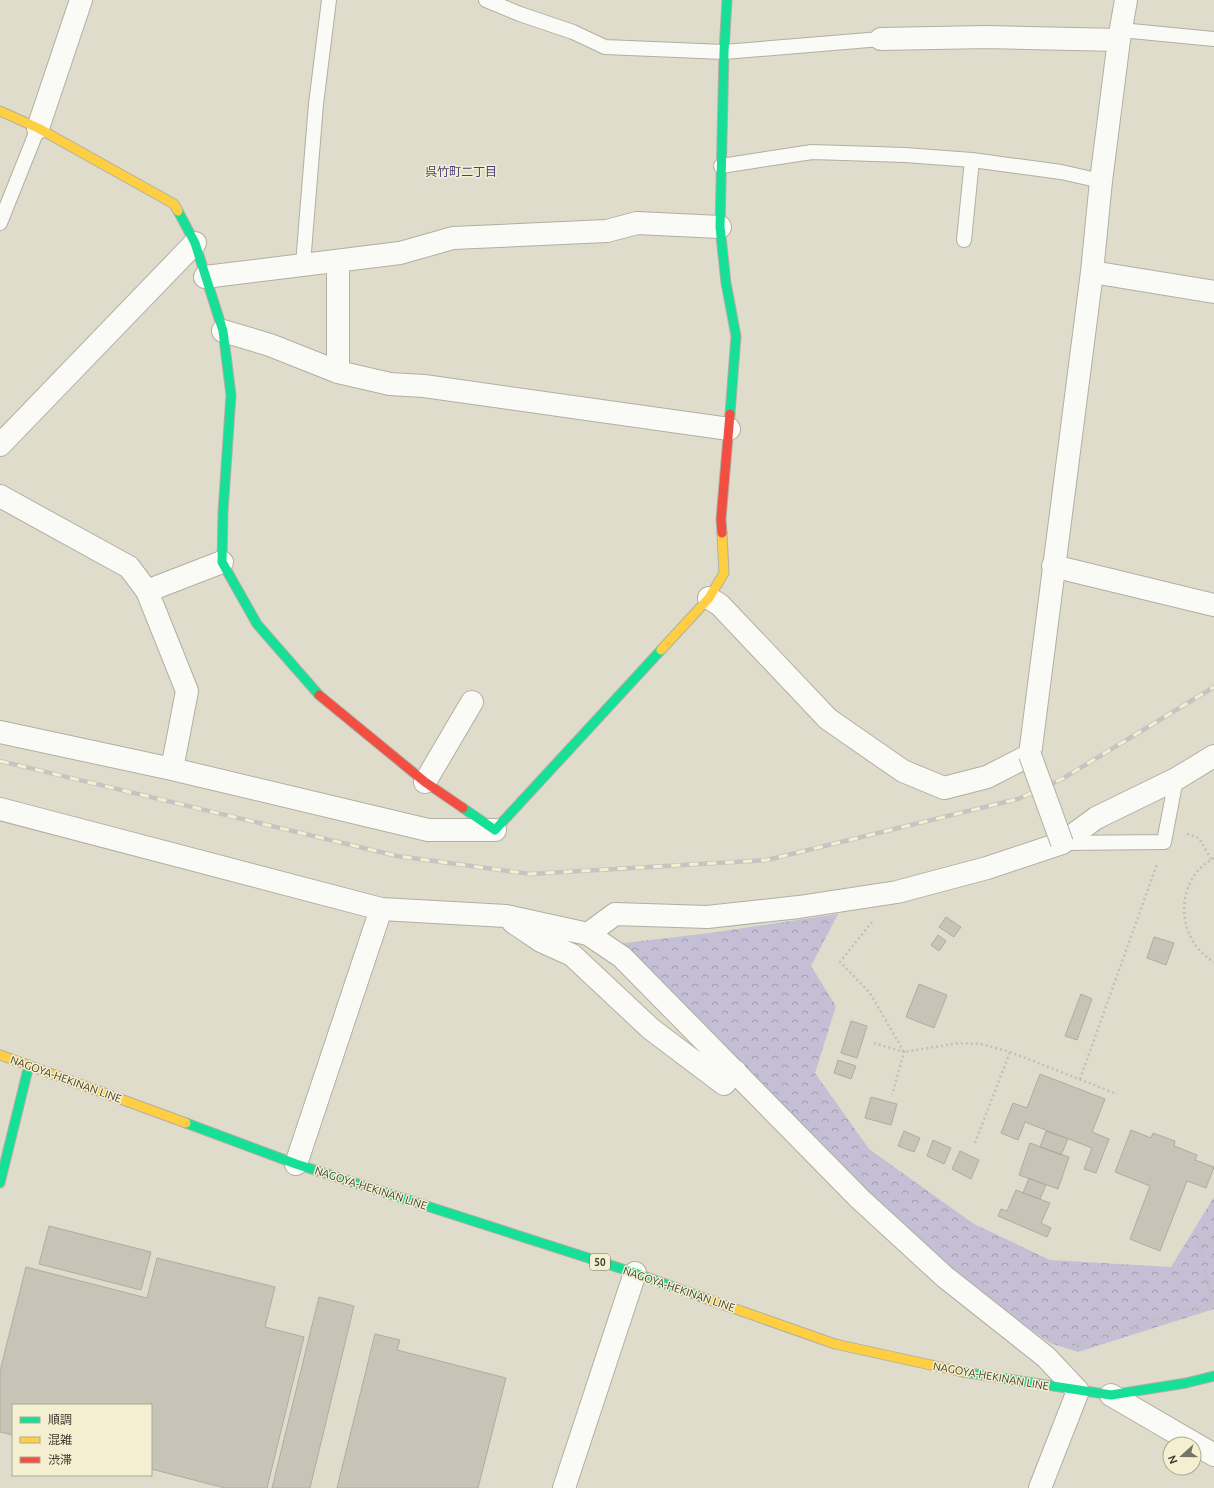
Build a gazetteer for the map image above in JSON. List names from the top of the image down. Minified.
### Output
{"streets":{"street":["NAGOYA-HEKINAN LINE","50"]},"districts":["呉竹町二丁目"],"legend":["順調","混雑","渋滞"],"north":"left"}
